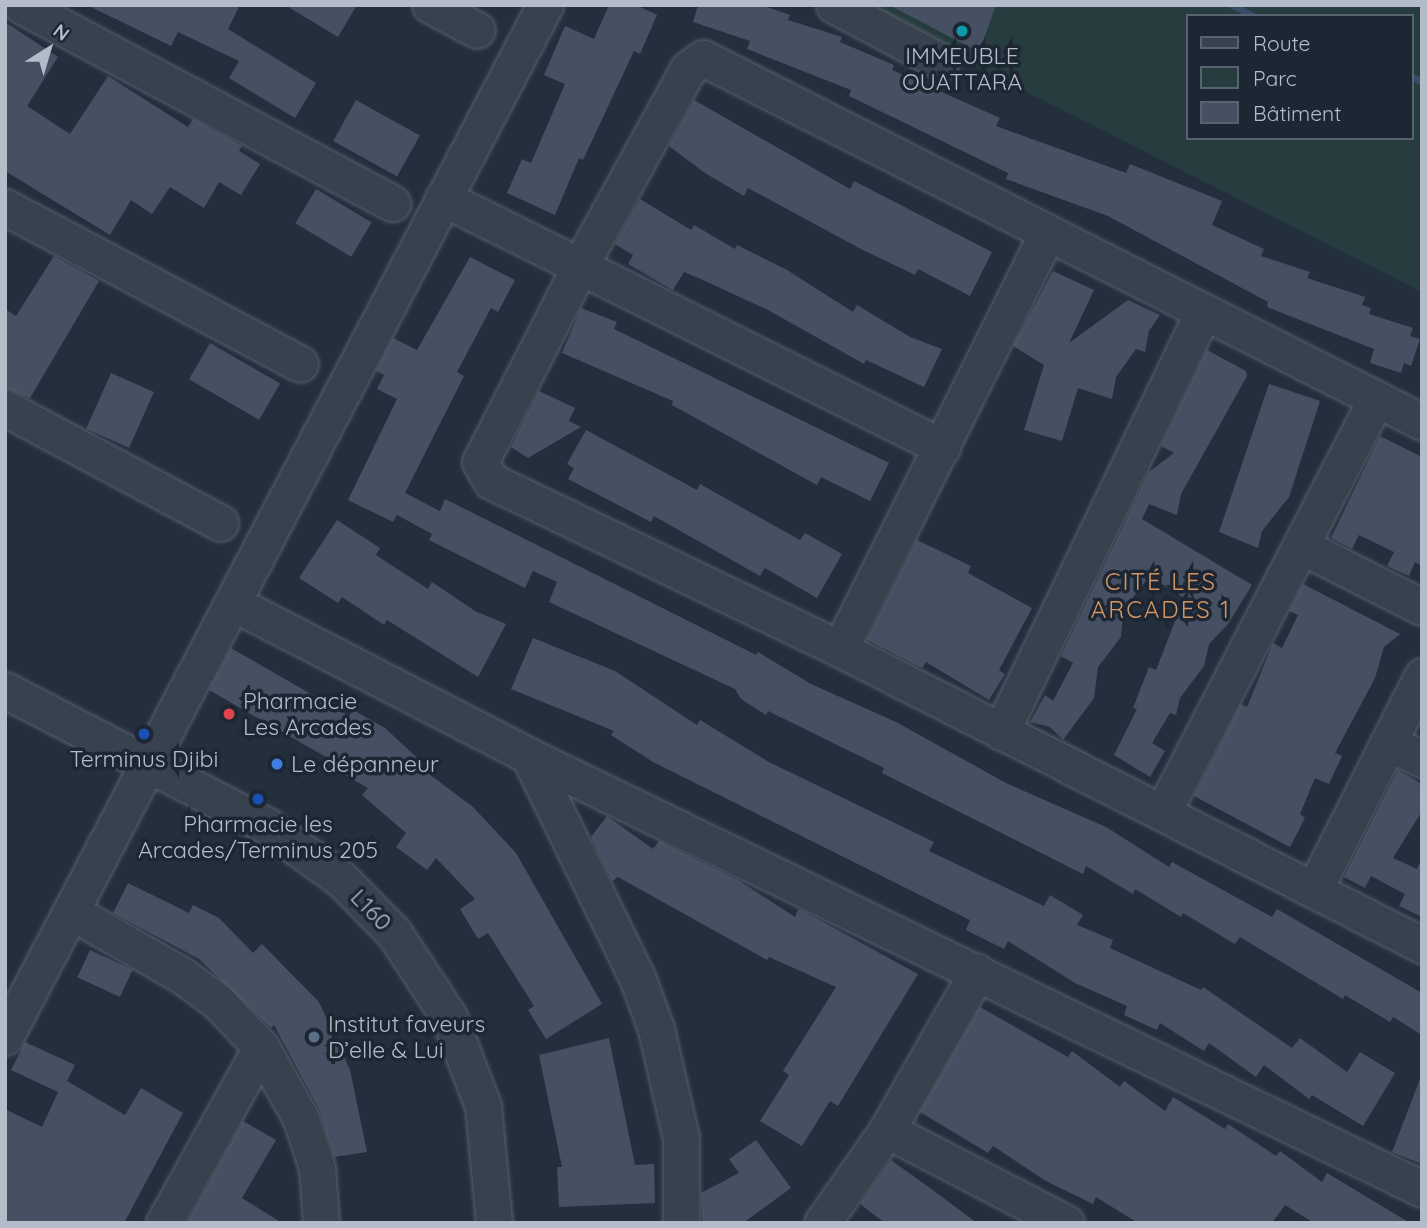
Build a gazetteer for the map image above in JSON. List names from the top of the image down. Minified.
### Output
{"streets":{"street":["L160"]},"districts":["CITÉ LES ARCADES 1"],"places":["IMMEUBLE OUATTARA","Pharmacie Les Arcades","Terminus Djibi","Le dépanneur","Pharmacie les Arcades/Terminus 205","Institut faveurs D’elle & Lui"],"legend":["Route","Parc","Bâtiment"],"north":"top right"}
